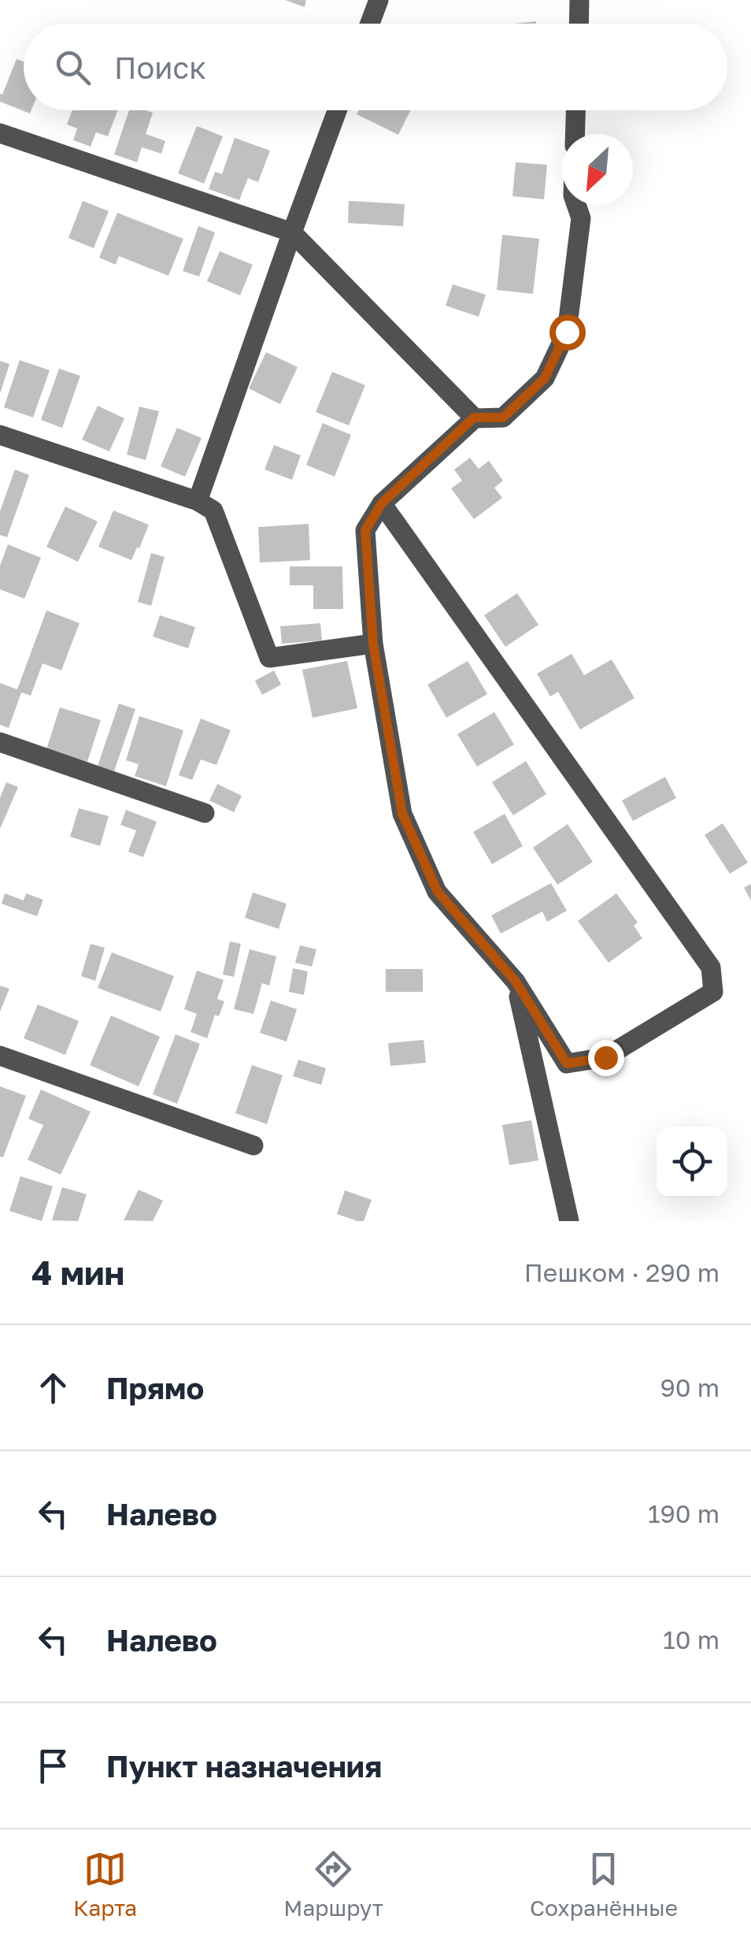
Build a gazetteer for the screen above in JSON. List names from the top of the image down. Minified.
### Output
{"north":"bottom left","page":{"search":"Поиск","heading":["4 мин","Пешком · 290 m"],"list":[["Прямо","90 m"],["Налево","190 m"],["Налево","10 m"],"Пункт назначения"],"nav":["Карта","Маршрут","Сохранённые"]}}
